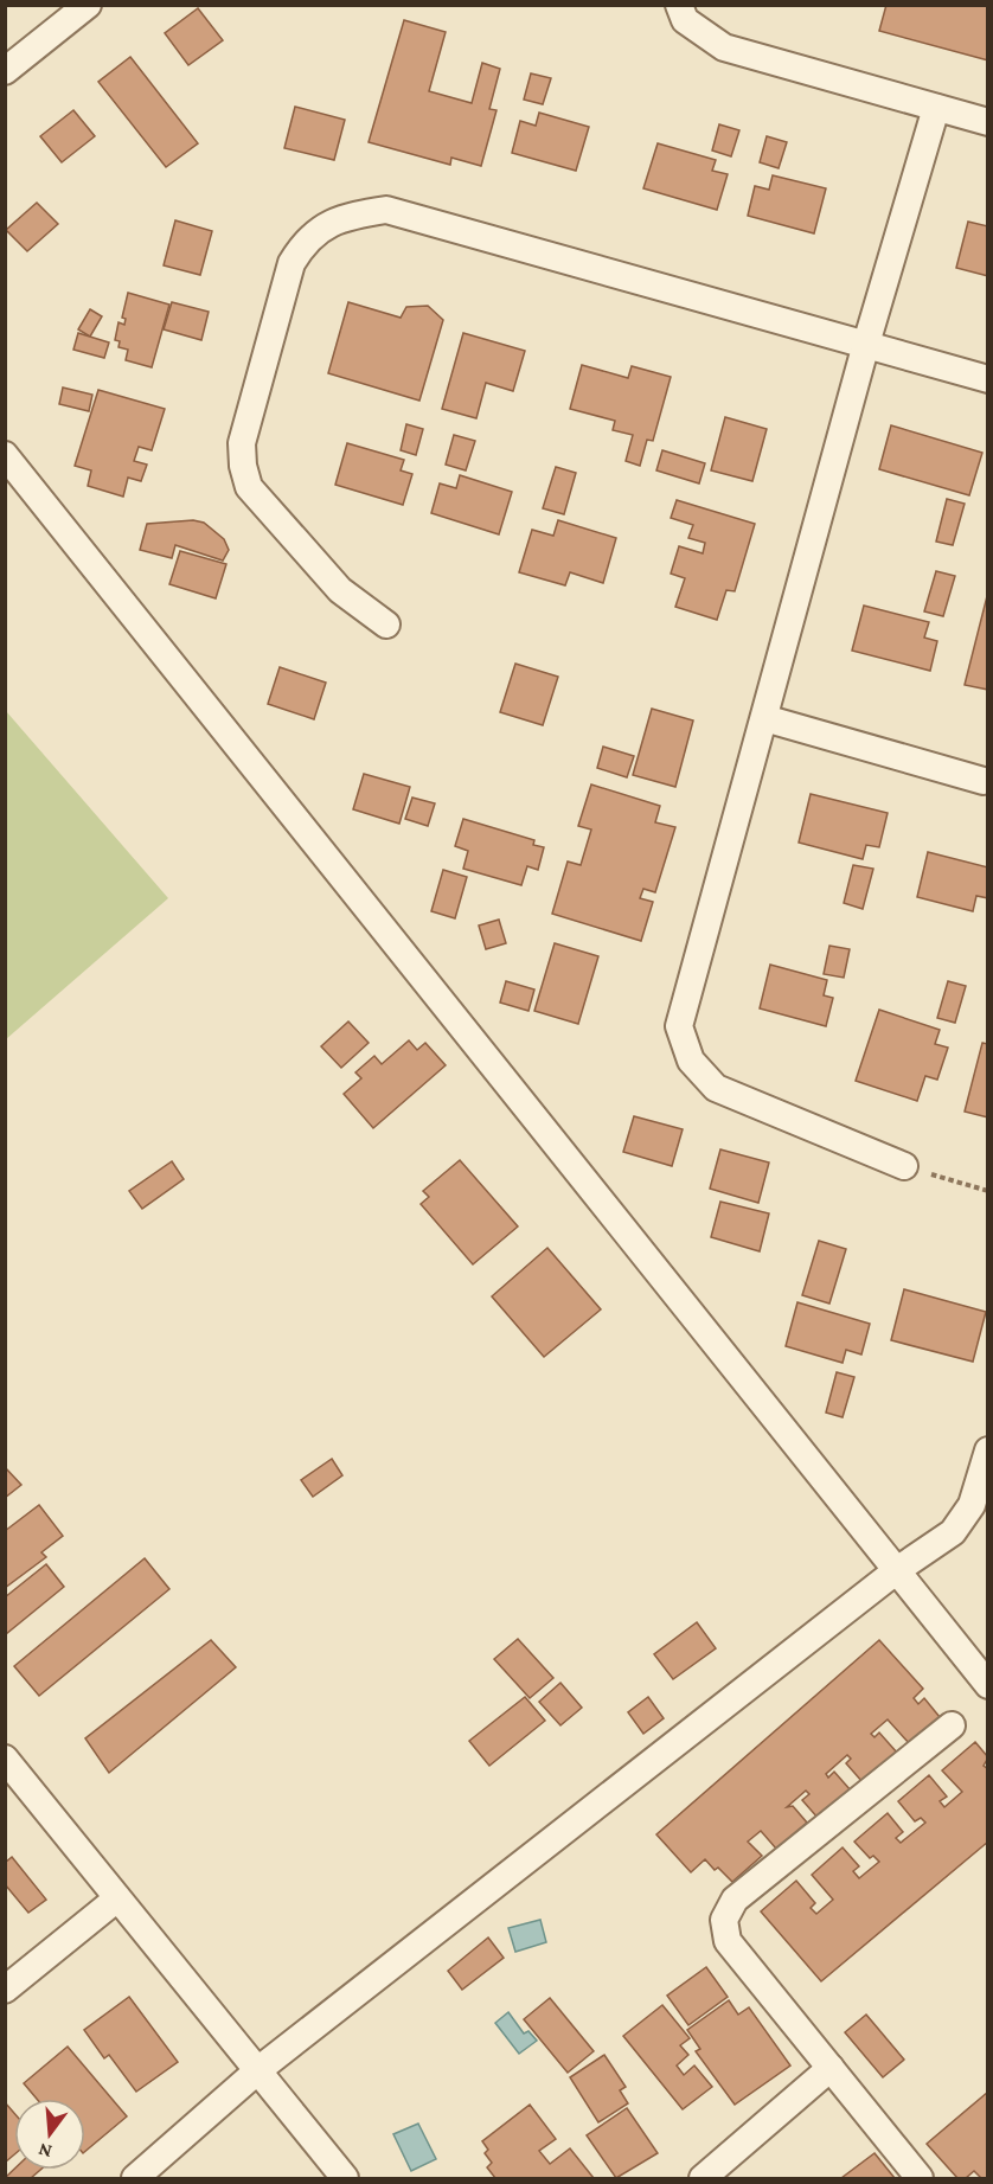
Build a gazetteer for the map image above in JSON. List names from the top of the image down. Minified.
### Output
{"north":"bottom"}
